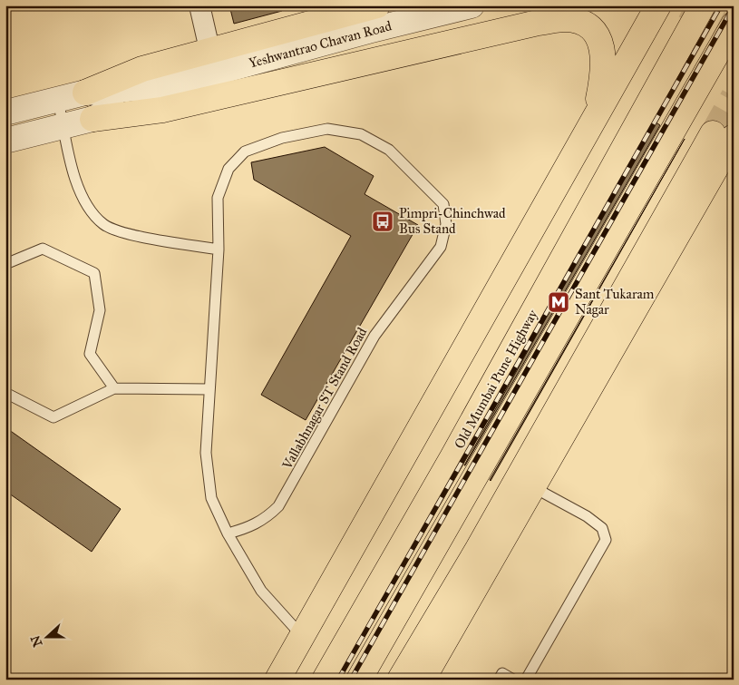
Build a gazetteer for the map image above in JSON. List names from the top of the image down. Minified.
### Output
{"streets":{"main road":["Old Mumbai Pune Highway"],"street":["Yeshwantrao Chavan Road"],"lane":["Vallabhnagar ST Stand Road"]},"places":{"bus stop":["Pimpri-Chinchwad Bus Stand"],"metro station":["Sant Tukaram Nagar"]},"north":"left"}
